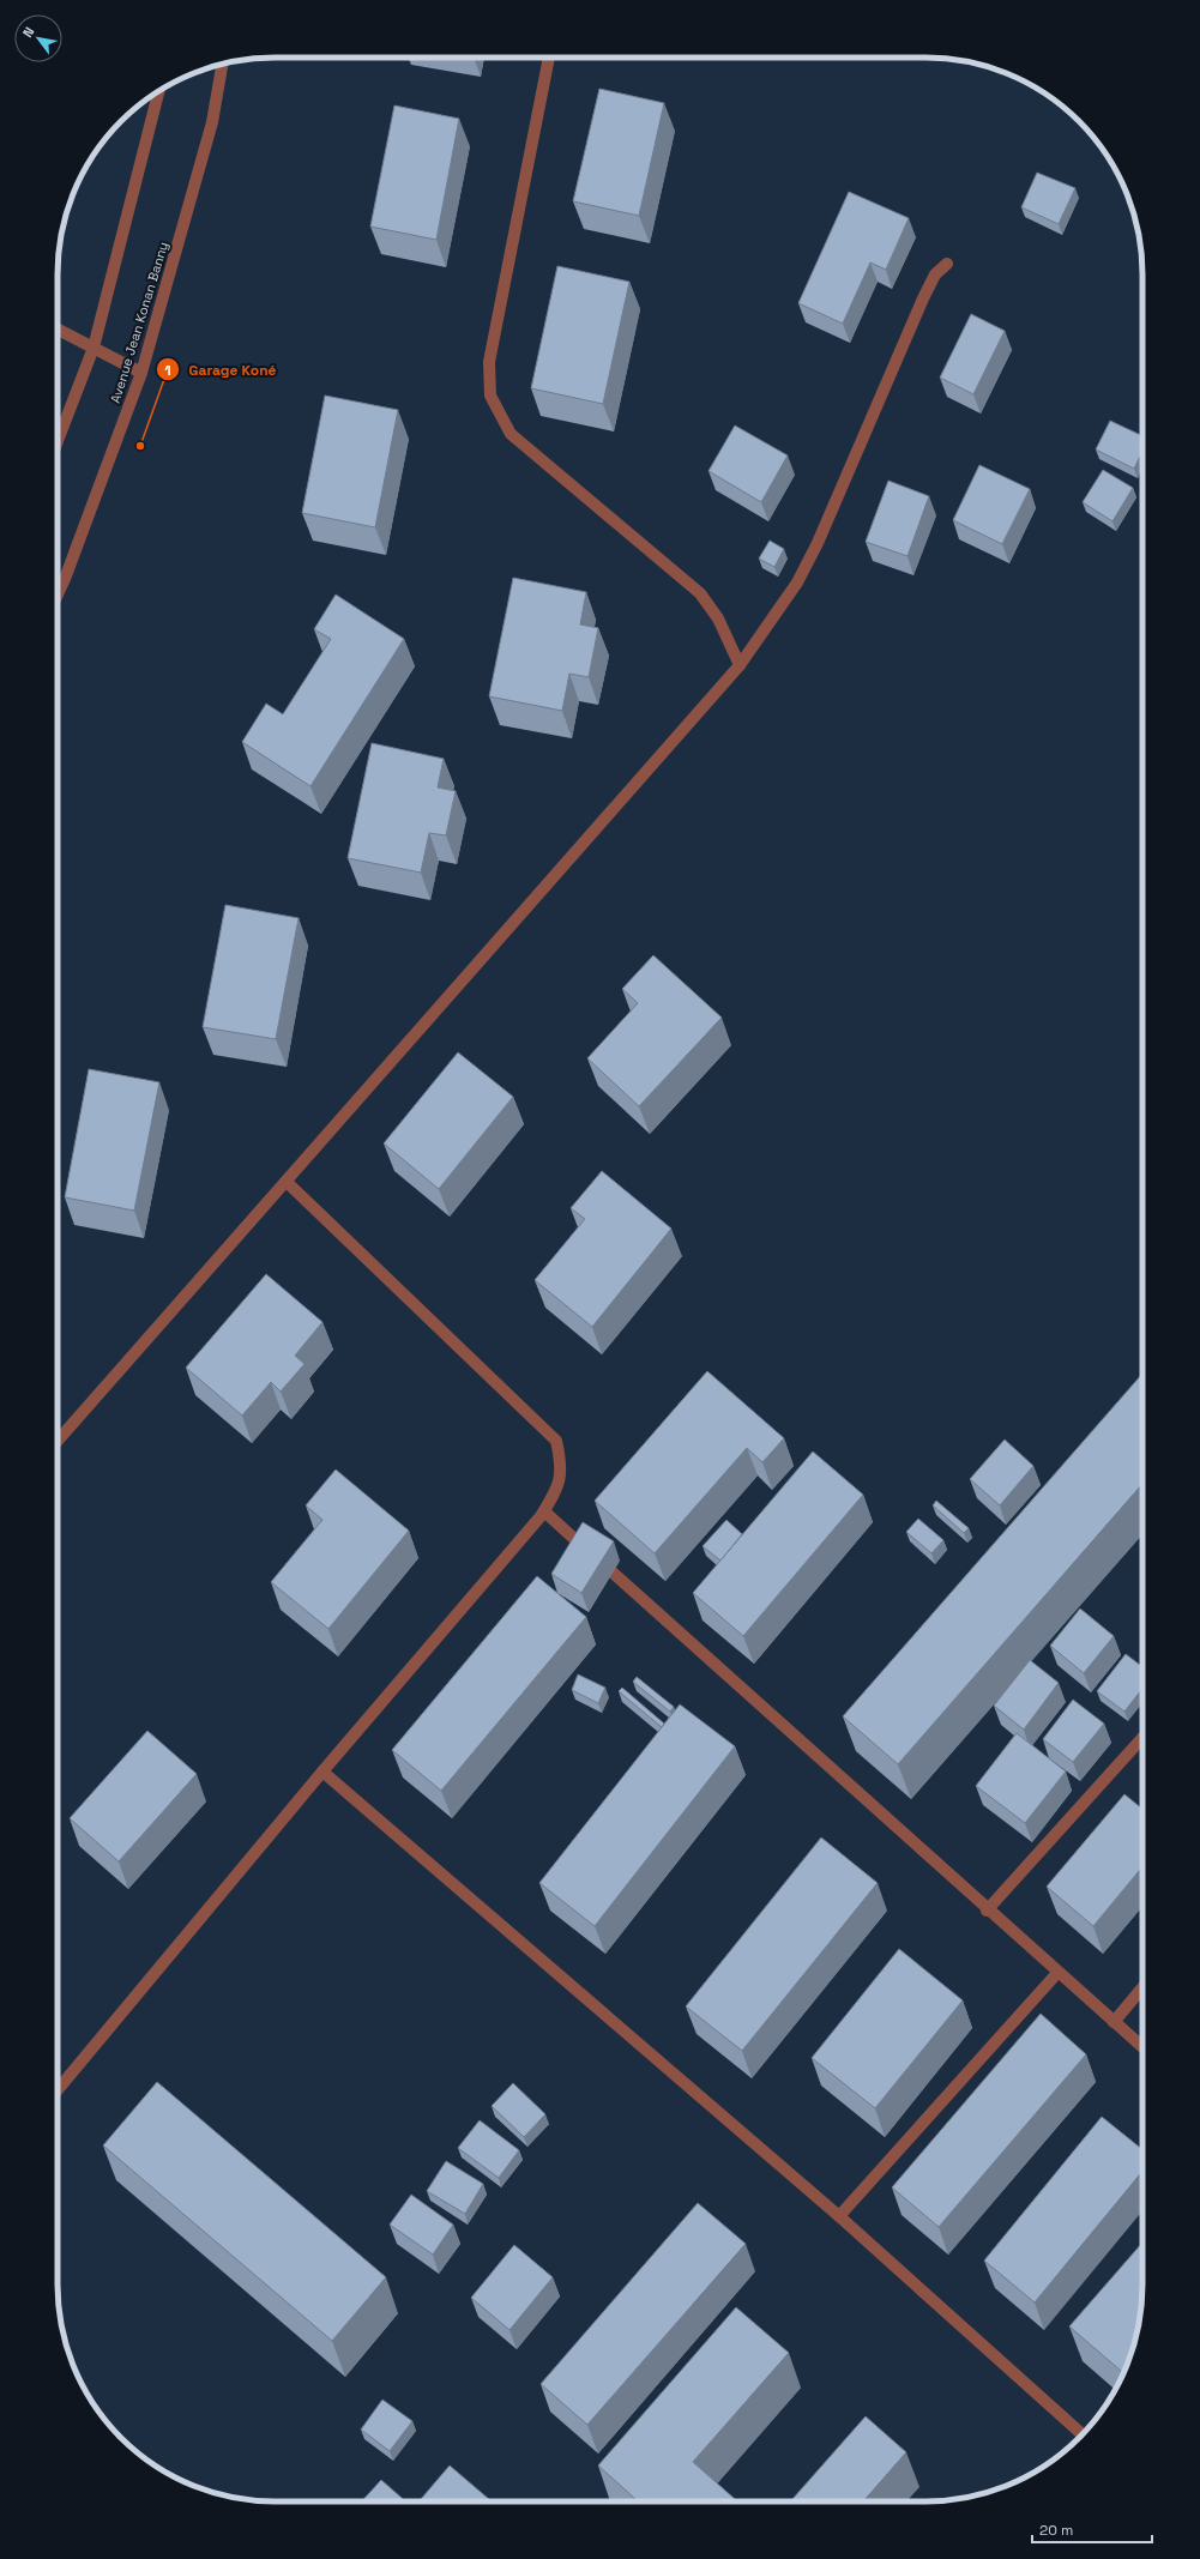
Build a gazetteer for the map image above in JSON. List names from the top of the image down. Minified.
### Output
{"streets":{"street":["Avenue Jean Konan Banny"]},"places":["Garage Koné"],"scale_bar":"20 m","north":"top left"}
